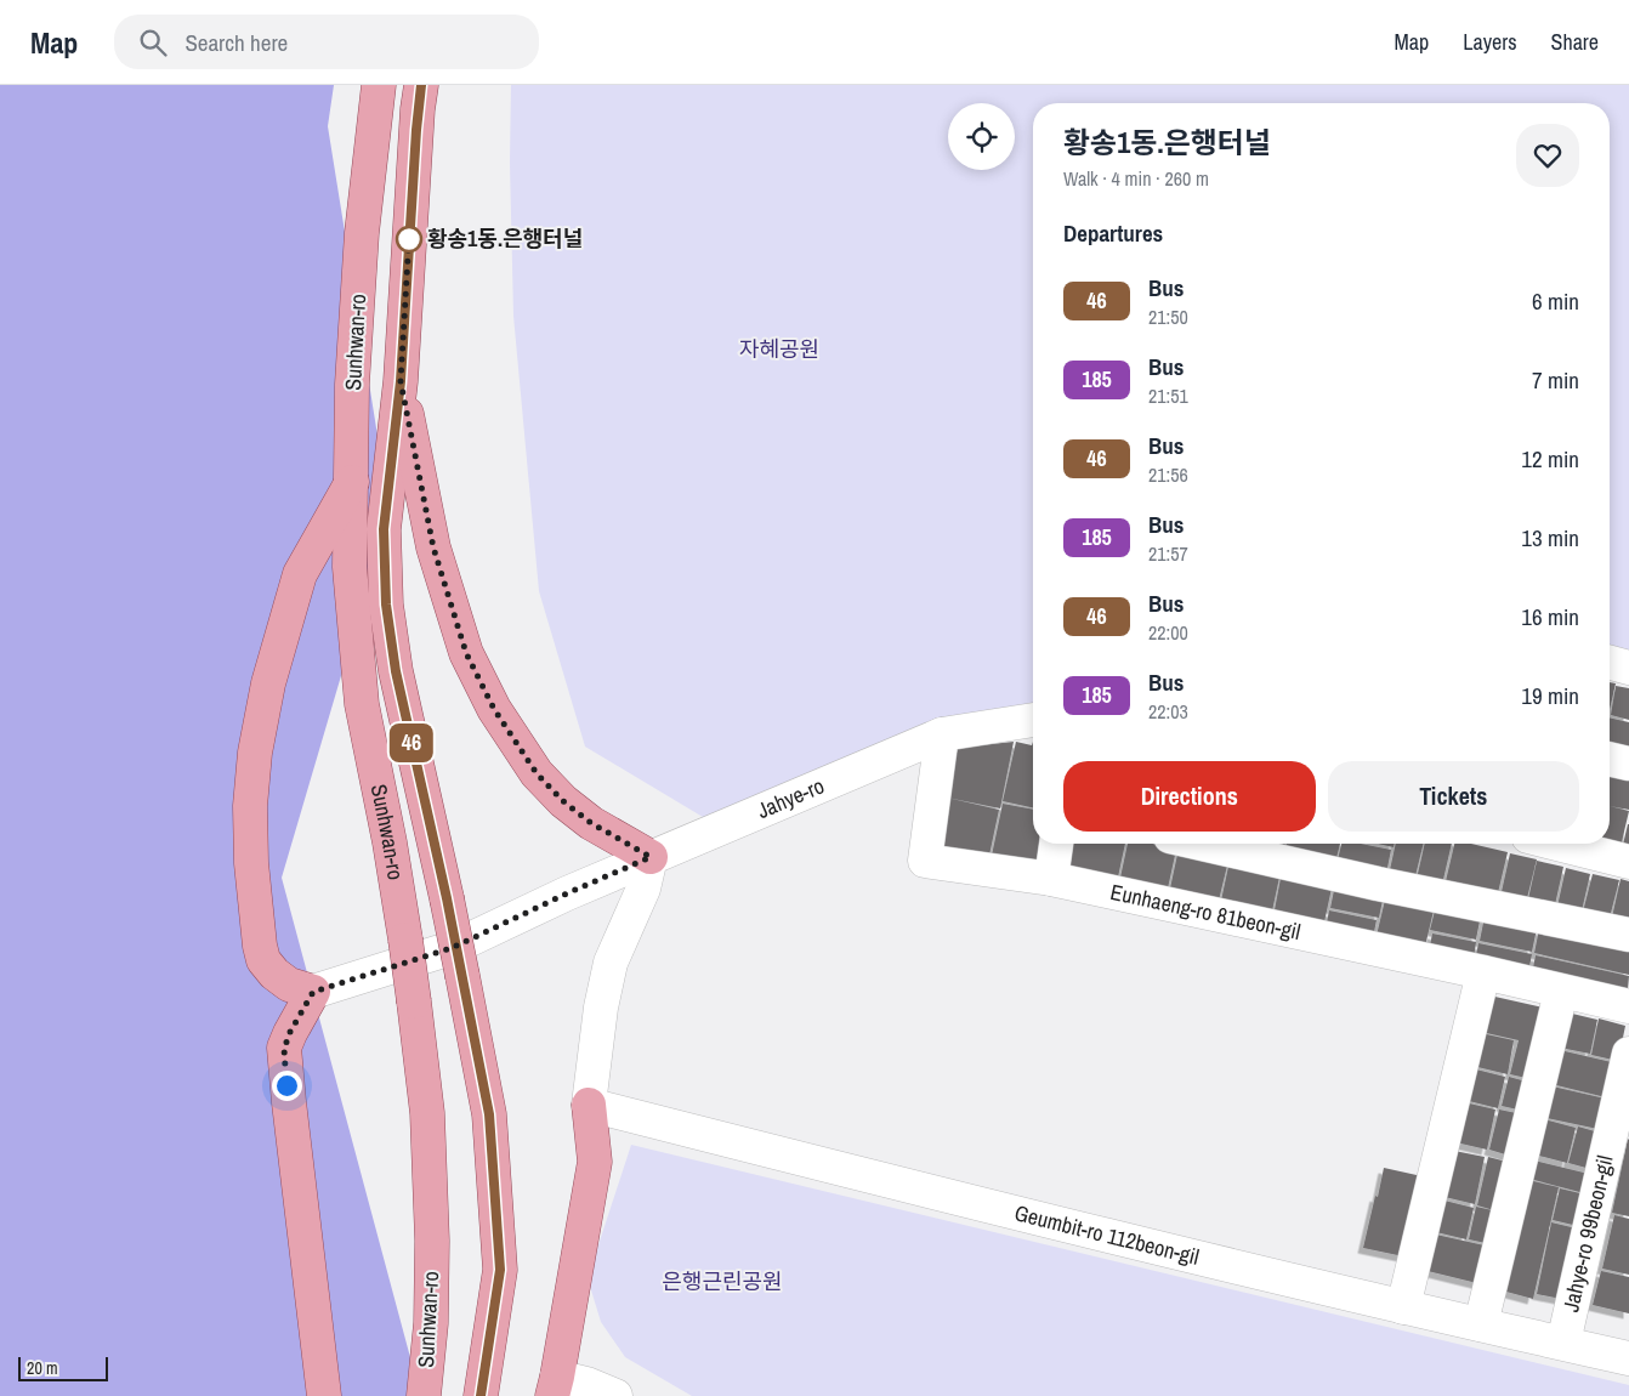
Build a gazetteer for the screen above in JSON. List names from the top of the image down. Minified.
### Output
{"streets":{"main road":["Sunhwan-ro"],"street":["Jahye-ro","Eunhaeng-ro 81beon-gil","Jahye-ro 99beon-gil","Geumbit-ro 112beon-gil"]},"crossings":[["Jahye-ro","Eunhaeng-ro 81beon-gil"],["Jahye-ro 99beon-gil","Geumbit-ro 112beon-gil"]],"parks":["자혜공원","은행근린공원"],"places":["황송1동.은행터널"],"lines":["bus line 46"],"scale_bar":"20 m","page":{"header":"Map","search":"Search here","nav":["Map","Layers","Share"],"on_map":"46","heading":[["황송1동.은행터널","Walk · 4 min · 260 m"],"Departures"],"list":[{"mark":"46","name":"Bus","note":"21:50","value":"6 min"},{"mark":"185","name":"Bus","note":"21:51","value":"7 min"},{"mark":"46","name":"Bus","note":"21:56","value":"12 min"},{"mark":"185","name":"Bus","note":"21:57","value":"13 min"},{"mark":"46","name":"Bus","note":"22:00","value":"16 min"},{"mark":"185","name":"Bus","note":"22:03","value":"19 min"}],"buttons":["Directions","Tickets"],"scale":"20 m"}}
